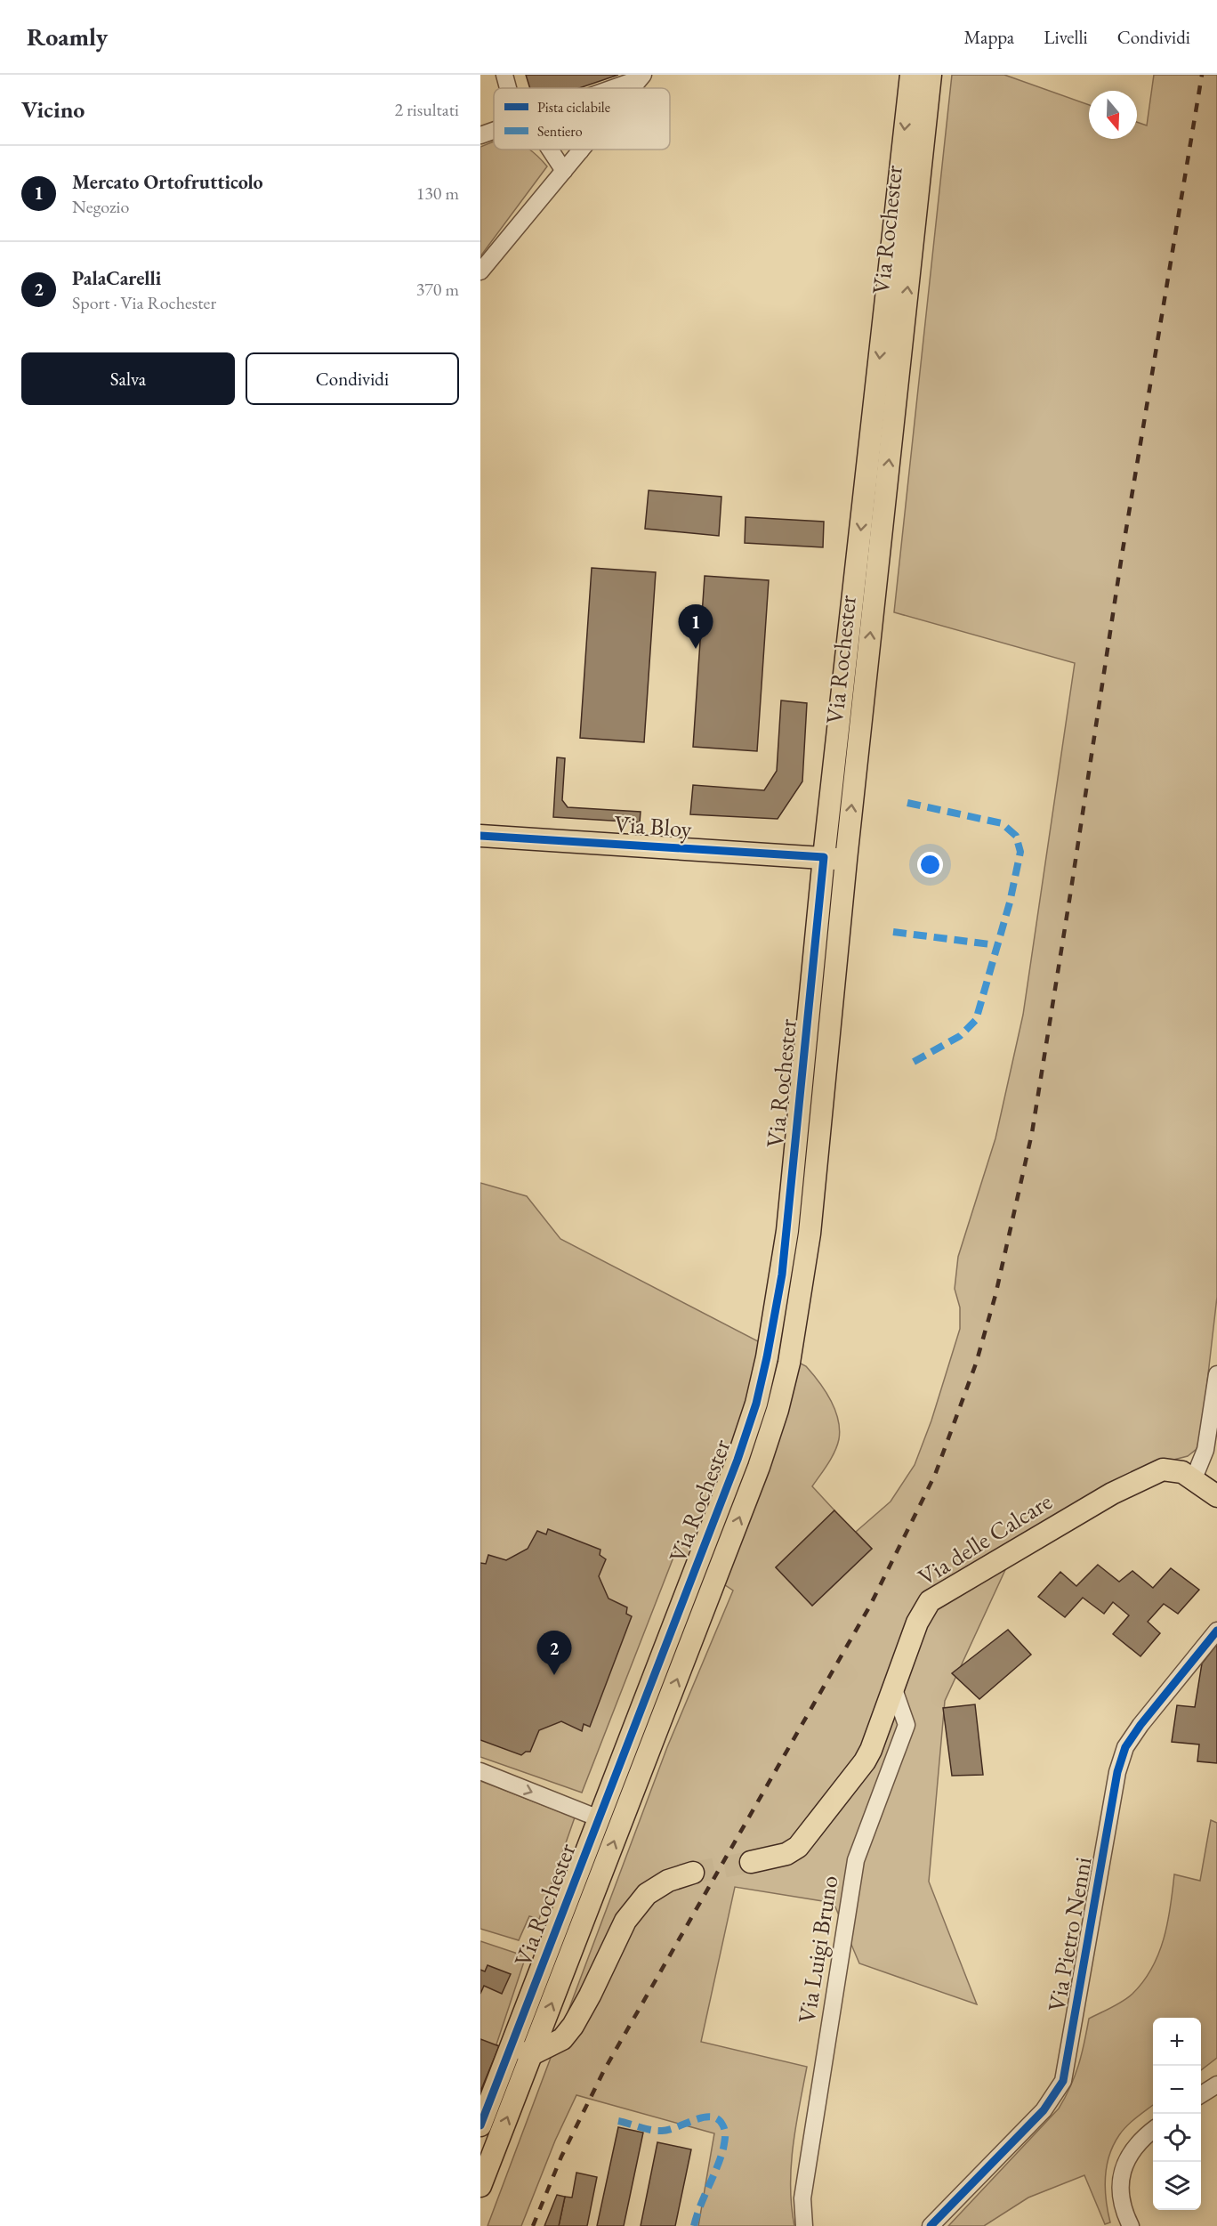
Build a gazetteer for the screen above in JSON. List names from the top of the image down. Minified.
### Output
{"streets":{"main road":["Via Rochester","Via Bloy","Via delle Calcare"],"street":["Via Pietro Nenni","Via Luigi Bruno"]},"crossings":[["Via Rochester","Via Bloy"],["Via delle Calcare","Via Luigi Bruno"]],"legend":["Pista ciclabile","Sentiero"],"north":"bottom","page":{"header":"Roamly","nav":["Mappa","Livelli","Condividi"],"heading":["Vicino","2 risultati"],"list":[{"mark":"1","name":"Mercato Ortofrutticolo","note":"Negozio","value":"130 m"},{"mark":"2","name":"PalaCarelli","note":"Sport · Via Rochester","value":"370 m"}],"buttons":["Salva","Condividi"],"pins":["1","2"],"map_buttons":["+","−"]}}
